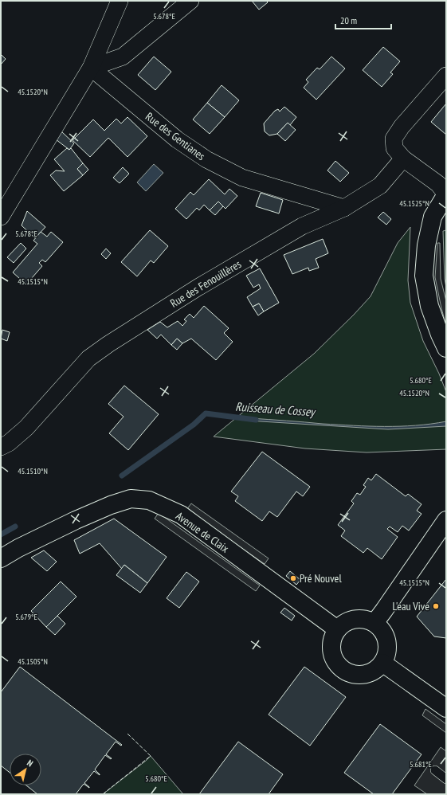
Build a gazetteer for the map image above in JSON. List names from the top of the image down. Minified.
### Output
{"streets":{"main road":["Avenue de Claix"],"street":["Rue des Gentianes","Rue des Fenouillères"]},"crossings":[["Rue des Gentianes","Rue des Fenouillères"]],"water":["Ruisseau de Cossey"],"places":["Pré Nouvel","L'eau Vive"],"scale_bar":"20 m","north":"top right","coordinates":["5.678°E","45.1520°N","45.1525°N","45.1515°N","5.680°E","45.1510°N","5.679°E","45.1505°N","5.681°E"]}
